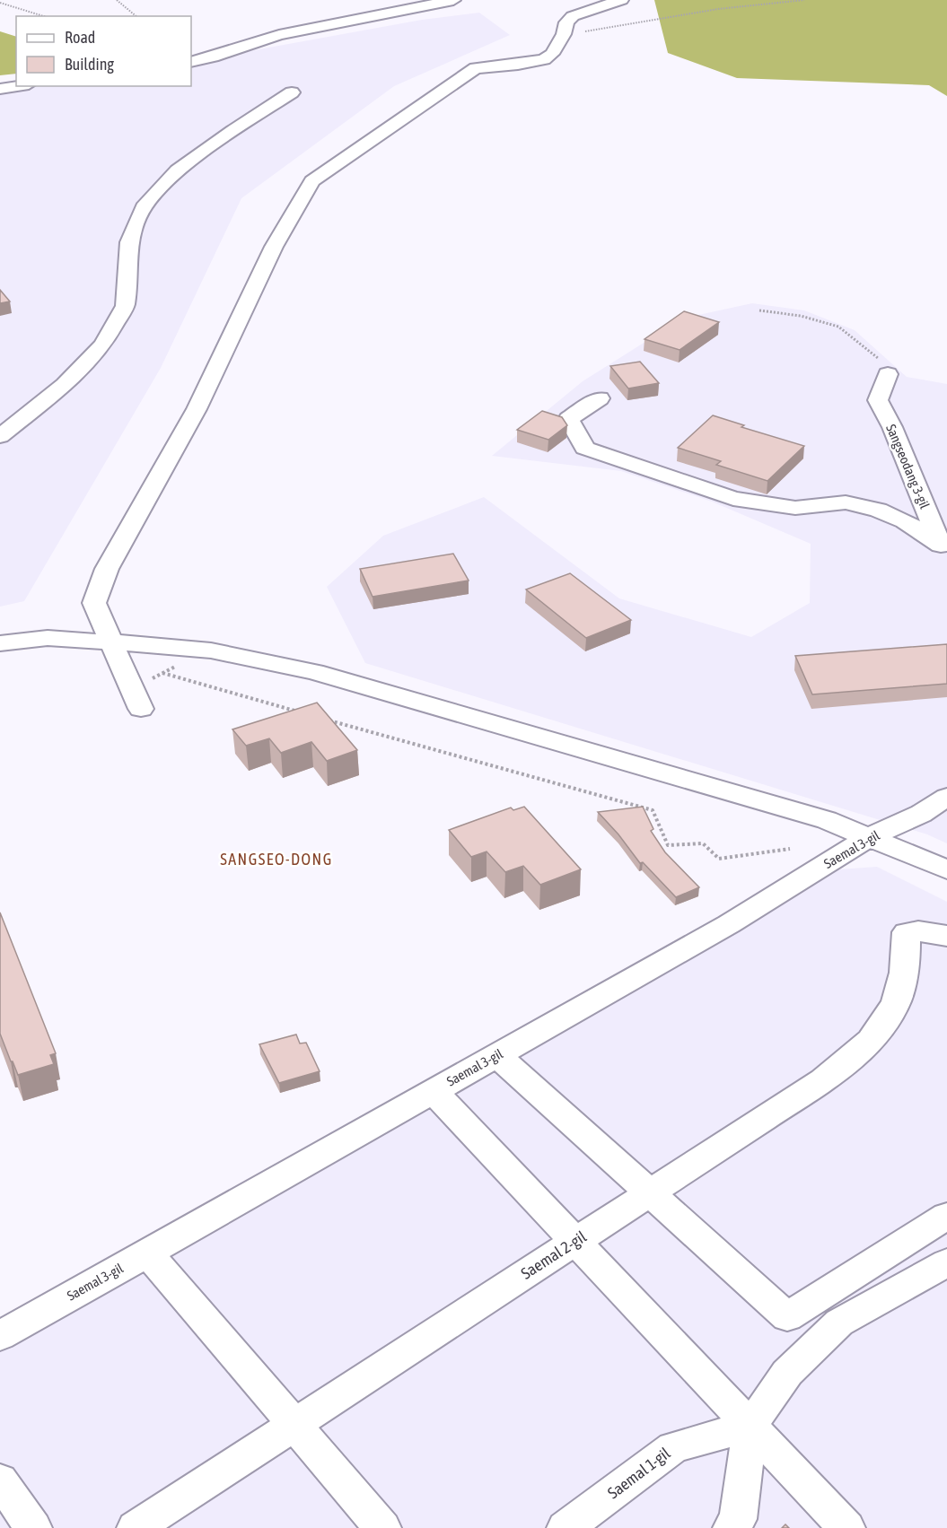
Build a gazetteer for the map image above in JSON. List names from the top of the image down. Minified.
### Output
{"streets":{"street":["Sangseodang 3-gil","Saemal 3-gil","Saemal 2-gil","Saemal 1-gil"]},"districts":["SANGSEO-DONG"],"legend":["Road","Building"]}
